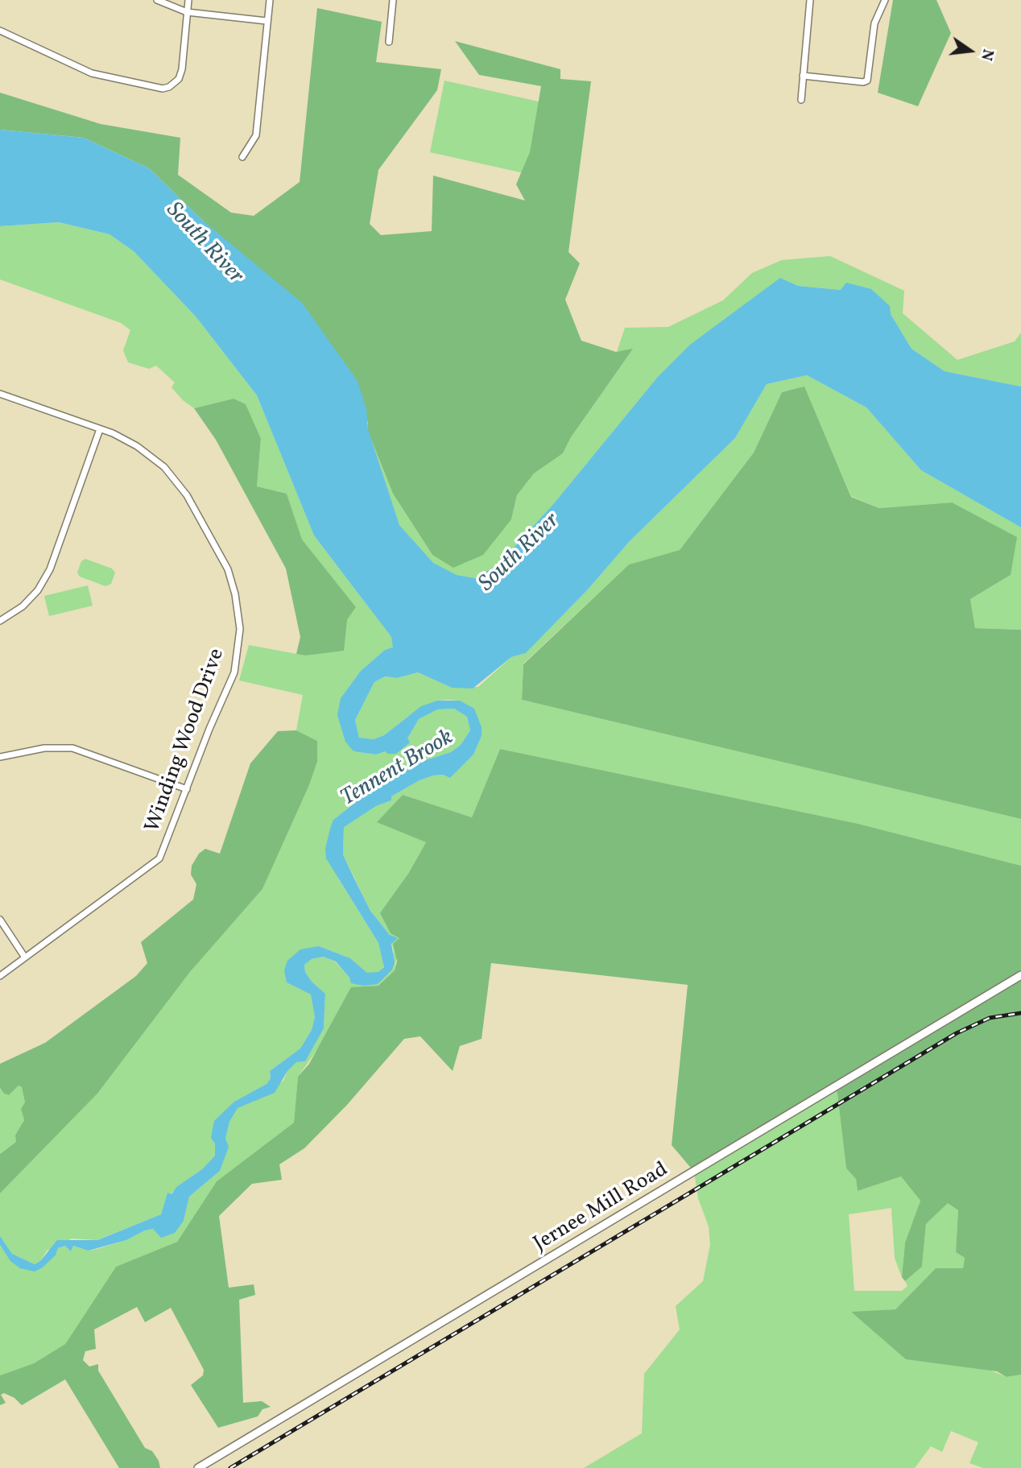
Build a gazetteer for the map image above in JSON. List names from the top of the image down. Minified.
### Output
{"streets":{"street":["Winding Wood Drive","Jernee Mill Road"]},"water":["South River","Tennent Brook"],"north":"right"}
